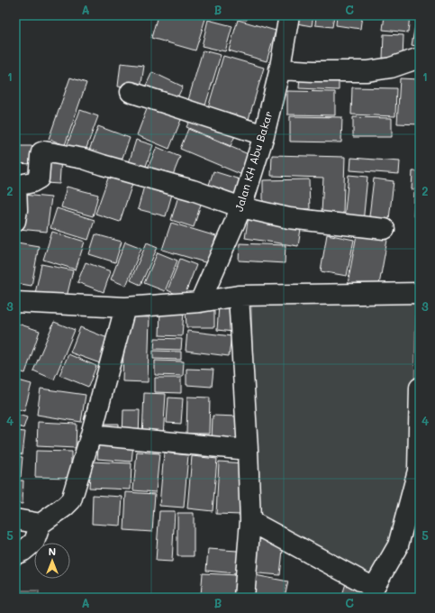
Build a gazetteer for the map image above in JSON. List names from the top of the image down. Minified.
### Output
{"streets":{"street":["Jalan KH Abu Bakar"]},"north":"top","grid":{"columns":["A","B","C"],"rows":["1","2","3","4","5"]}}
